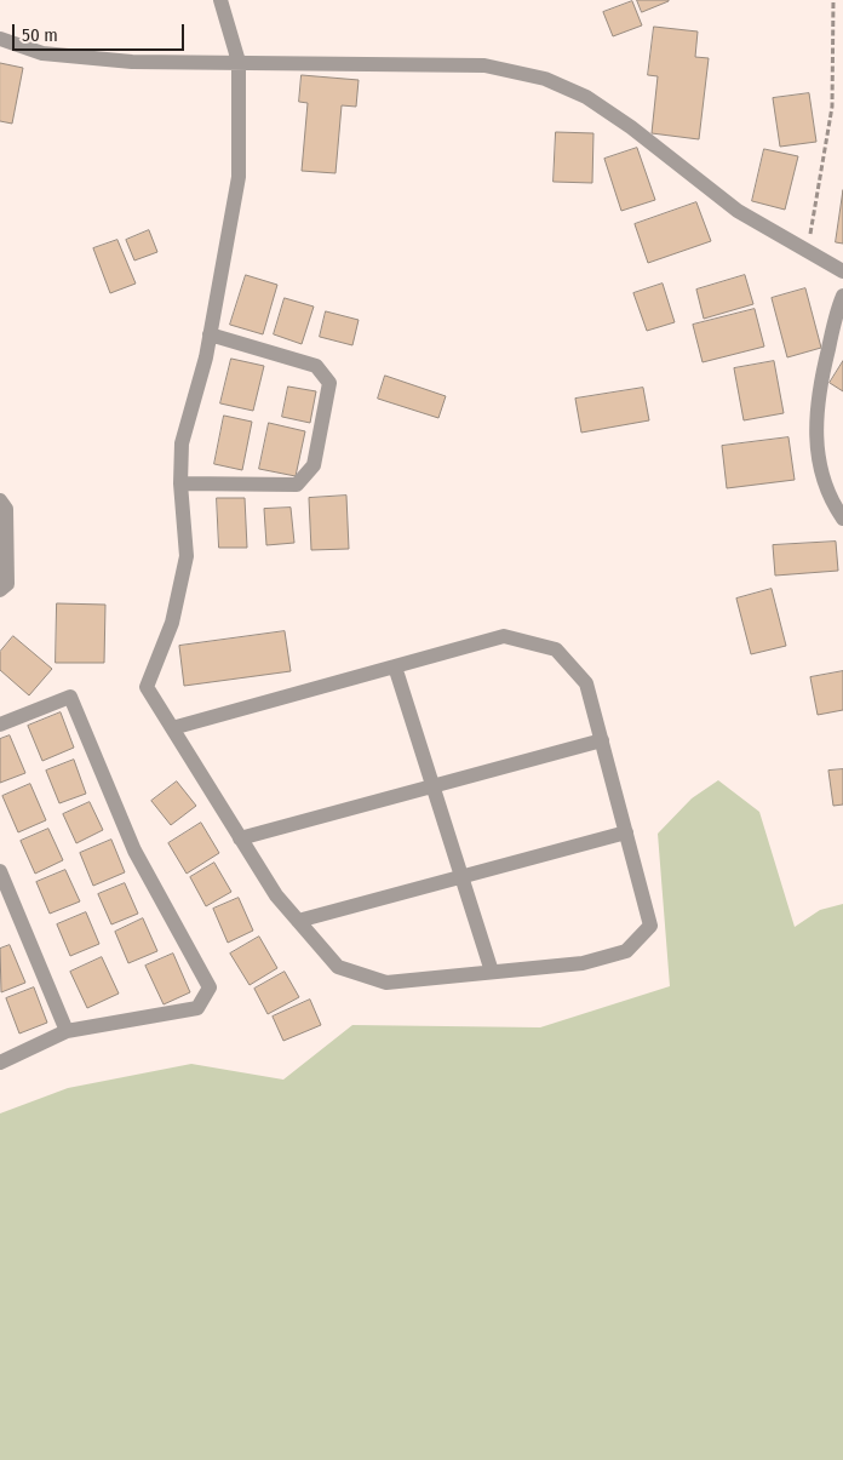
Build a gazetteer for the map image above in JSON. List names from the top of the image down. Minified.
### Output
{"scale_bar":"50 m"}
